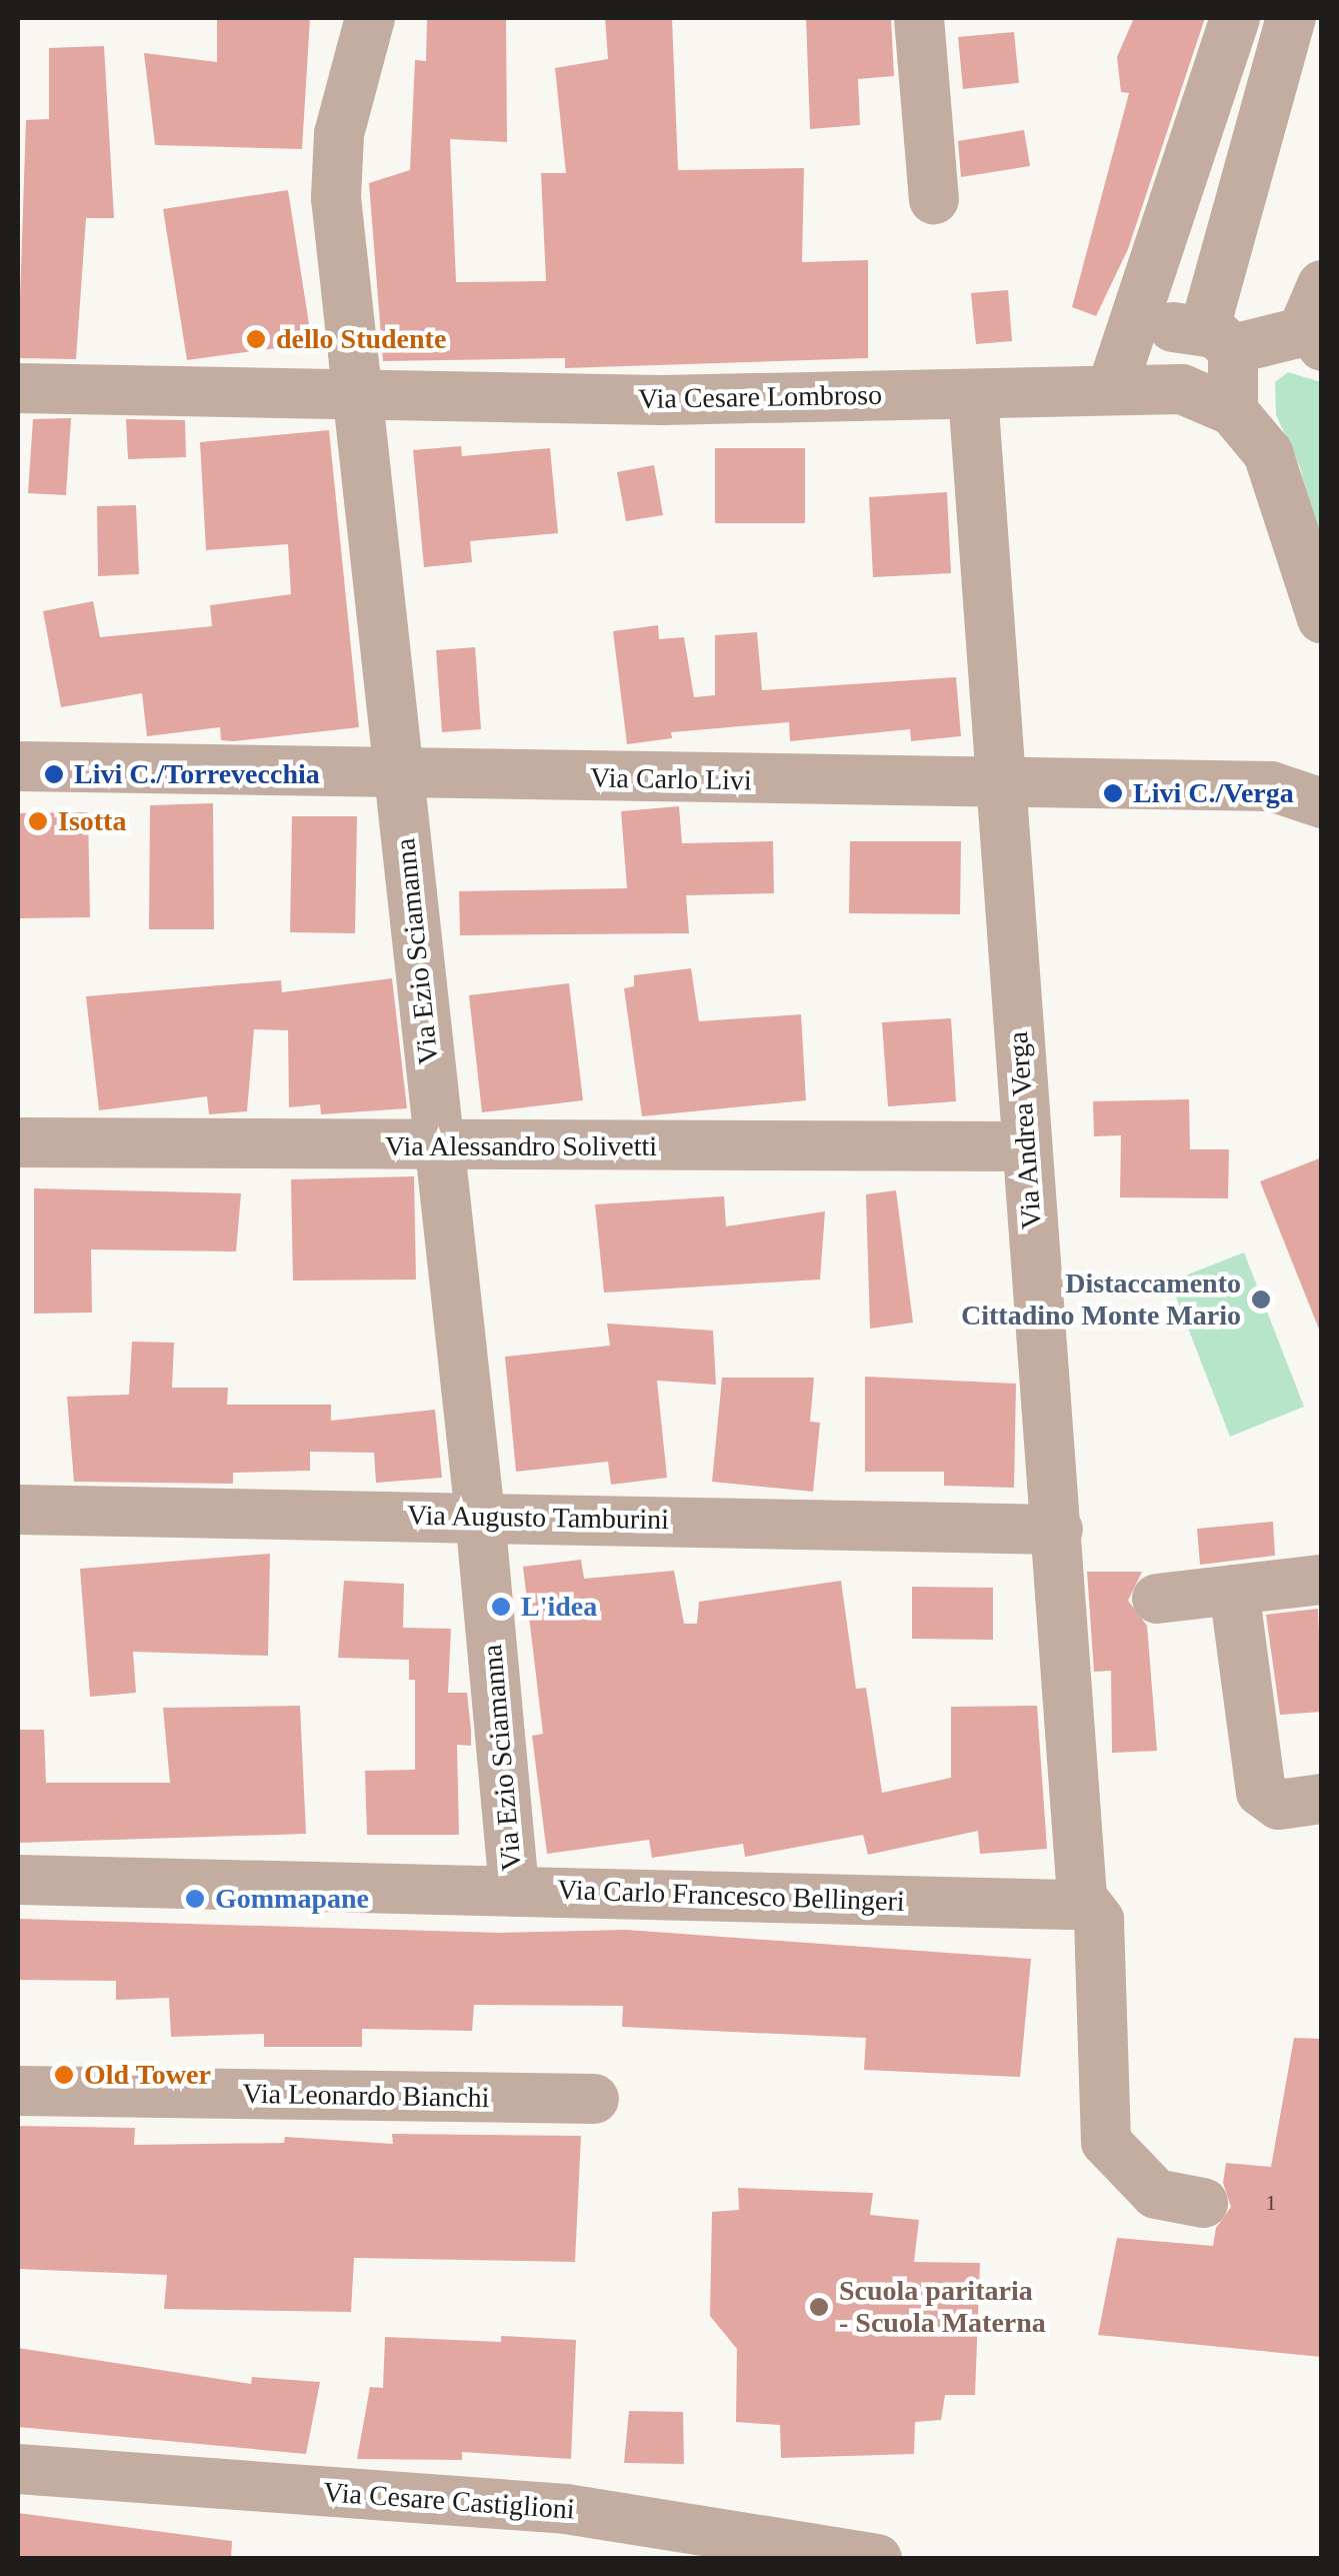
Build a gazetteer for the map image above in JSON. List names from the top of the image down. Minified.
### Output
{"streets":{"street":["Via Cesare Lombroso","Via Carlo Livi","Via Ezio Sciamanna","Via Andrea Verga","Via Alessandro Solivetti","Via Augusto Tamburini","Via Carlo Francesco Bellingeri","Via Leonardo Bianchi","Via Cesare Castiglioni"]},"crossings":[["Via Cesare Lombroso","Via Ezio Sciamanna"],["Via Cesare Lombroso","Via Andrea Verga"],["Via Carlo Livi","Via Ezio Sciamanna"],["Via Carlo Livi","Via Andrea Verga"],["Via Ezio Sciamanna","Via Alessandro Solivetti"],["Via Ezio Sciamanna","Via Augusto Tamburini"],["Via Ezio Sciamanna","Via Carlo Francesco Bellingeri"],["Via Andrea Verga","Via Alessandro Solivetti"],["Via Andrea Verga","Via Augusto Tamburini"],["Via Andrea Verga","Via Carlo Francesco Bellingeri"]],"places":["dello Studente","Livi C./Torrevecchia","Livi C./Verga","Isotta","Distaccamento Cittadino Monte Mario","L'idea","Gommapane","Old Tower","Scuola paritaria - Scuola Materna"],"house_numbers":["1"]}
